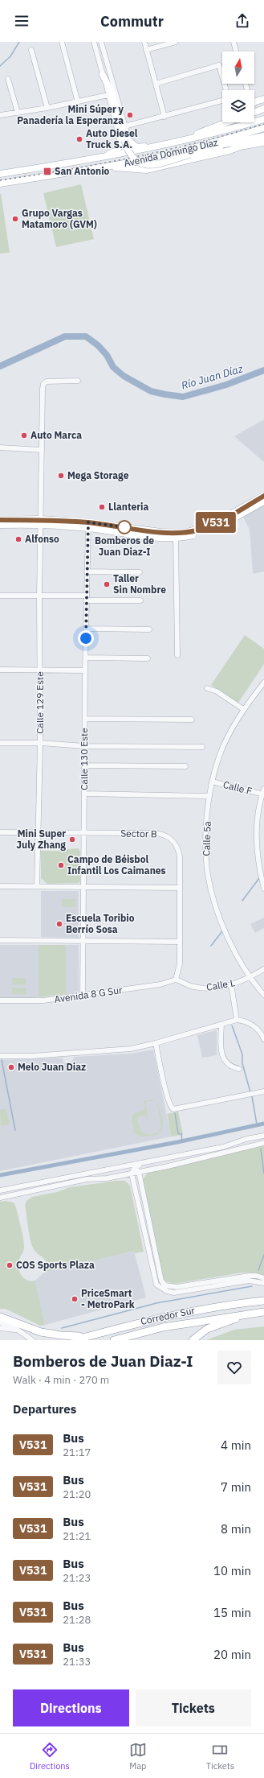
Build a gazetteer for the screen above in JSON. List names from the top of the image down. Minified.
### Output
{"streets":{"highway":["Corredor Sur"],"main road":["Avenida Domingo Díaz"],"street":["Calle 129 Este","Calle 130 Este","Calle F","Sector B","Calle 5a","Calle L","Avenida 8 G Sur"]},"crossings":[["Calle 129 Este","Sector B"],["Calle 130 Este","Sector B"],["Calle 130 Este","Avenida 8 G Sur"],["Calle F","Calle 5a"],["Sector B","Calle L"],["Sector B","Avenida 8 G Sur"],["Calle 5a","Calle L"],["Calle L","Avenida 8 G Sur"]],"water":["Río Juan Díaz"],"places":{"other":["Mini Súper y Panadería la Esperanza","Auto Diesel Truck S.A.","Grupo Vargas Matamoro (GVM)","Auto Marca","Mega Storage","Llanteria","Bomberos de Juan Diaz-I","Alfonso","Taller Sin Nombre","Mini Super July Zhang","Campo de Béisbol Infantil Los Caimanes","Escuela Toribio Berrío Sosa","Melo Juan Diaz","COS Sports Plaza","PriceSmart - MetroPark"],"transit":["San Antonio"]},"lines":["bus line V531"],"north":"top","page":{"header":"Commutr","on_map":"V531","heading":[["Bomberos de Juan Diaz-I","Walk · 4 min · 270 m"],"Departures"],"list":[{"mark":"V531","name":"Bus","note":"21:17","value":"4 min"},{"mark":"V531","name":"Bus","note":"21:20","value":"7 min"},{"mark":"V531","name":"Bus","note":"21:21","value":"8 min"},{"mark":"V531","name":"Bus","note":"21:23","value":"10 min"},{"mark":"V531","name":"Bus","note":"21:28","value":"15 min"},{"mark":"V531","name":"Bus","note":"21:33","value":"20 min"}],"buttons":["Directions","Tickets"],"tabs":["Directions","Map","Tickets"]}}
